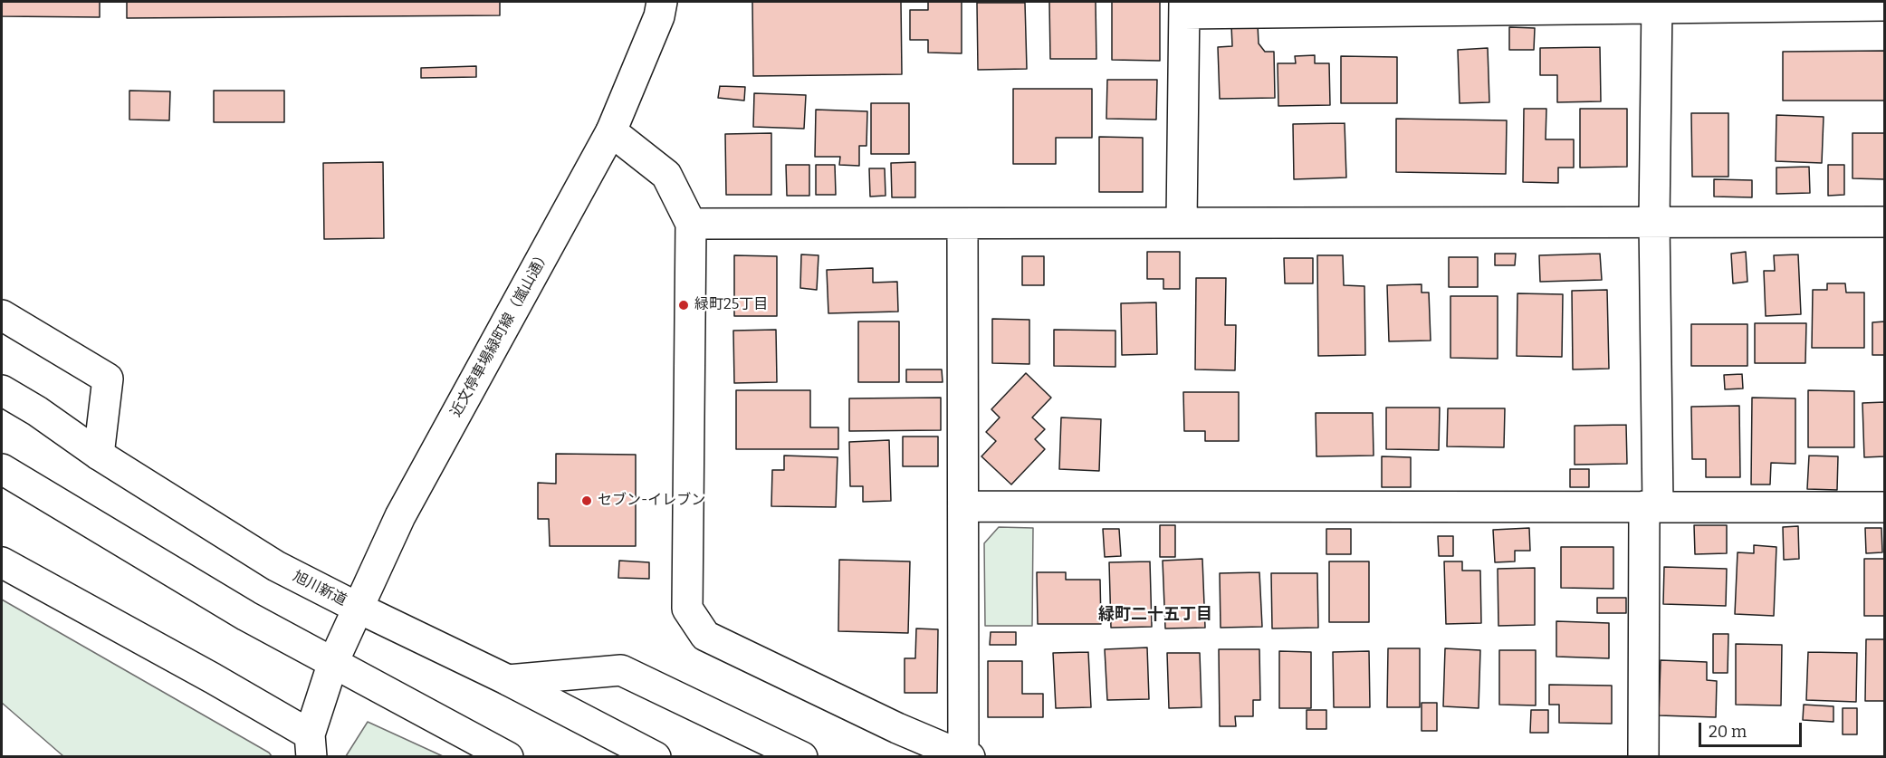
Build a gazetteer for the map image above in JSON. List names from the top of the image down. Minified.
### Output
{"streets":{"main road":["近文停車場緑町線（嵐山通）","旭川新道"]},"crossings":[["近文停車場緑町線（嵐山通）","旭川新道"]],"districts":["緑町二十五丁目"],"places":["緑町25丁目","セブン-イレブン"],"scale_bar":"20 m"}
